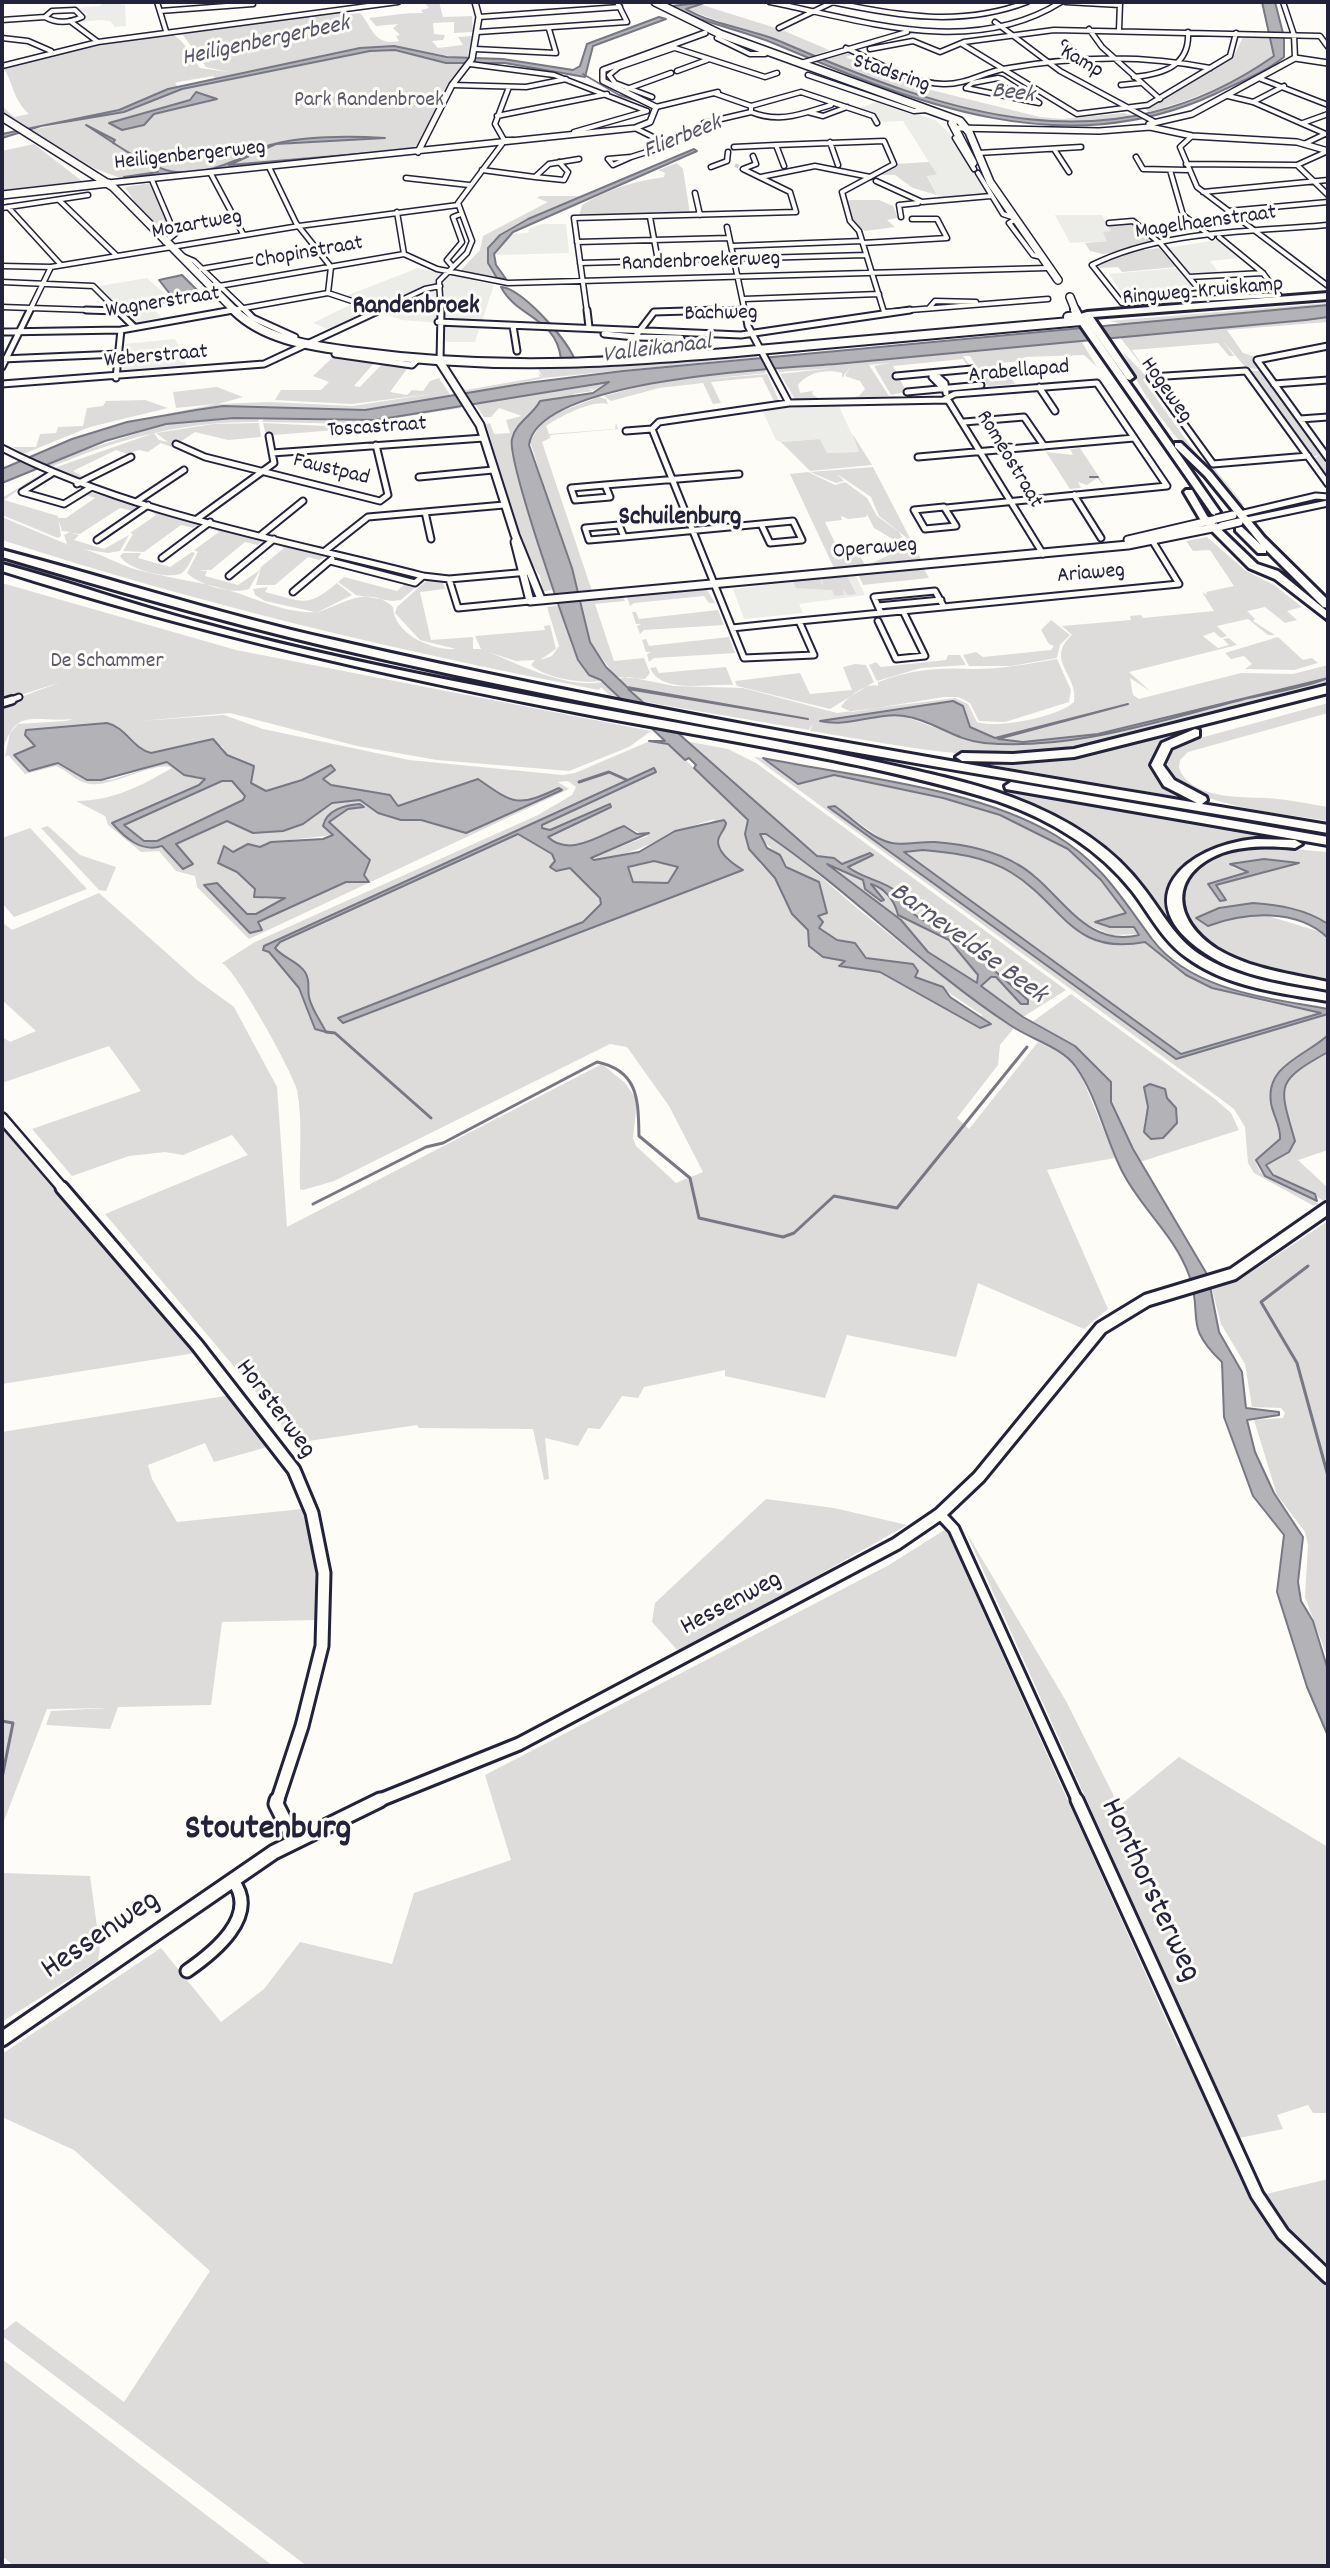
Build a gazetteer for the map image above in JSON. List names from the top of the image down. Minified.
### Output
{"streets":{"main road":["Stadsring","Heiligenbergerweg","Ringweg-Kruiskamp","Hogeweg"],"street":["Kamp","Magelhaenstraat","Mozartweg","Chopinstraat","Randenbroekerweg","Wagnerstraat","Bachweg","Weberstraat","Arabellapad","Toscastraat","Roméostraat","Faustpad","Operaweg","Ariaweg","Horsterweg","Hessenweg","Honthorsterweg"]},"crossings":[["Stadsring","Hogeweg"],["Magelhaenstraat","Ringweg-Kruiskamp"],["Chopinstraat","Randenbroekerweg"],["Randenbroekerweg","Hogeweg"],["Ringweg-Kruiskamp","Hogeweg"],["Arabellapad","Roméostraat"],["Hogeweg","Operaweg"],["Toscastraat","Faustpad"],["Roméostraat","Operaweg"],["Operaweg","Ariaweg"],["Horsterweg","Hessenweg"],["Hessenweg","Honthorsterweg"]],"districts":["Randenbroek","Schuilenburg","Stoutenburg"],"water":["Heiligenbergerbeek","Beek","Flierbeek","Valleikanaal","Barneveldse Beek"],"parks":["Park Randenbroek","De Schammer"]}
